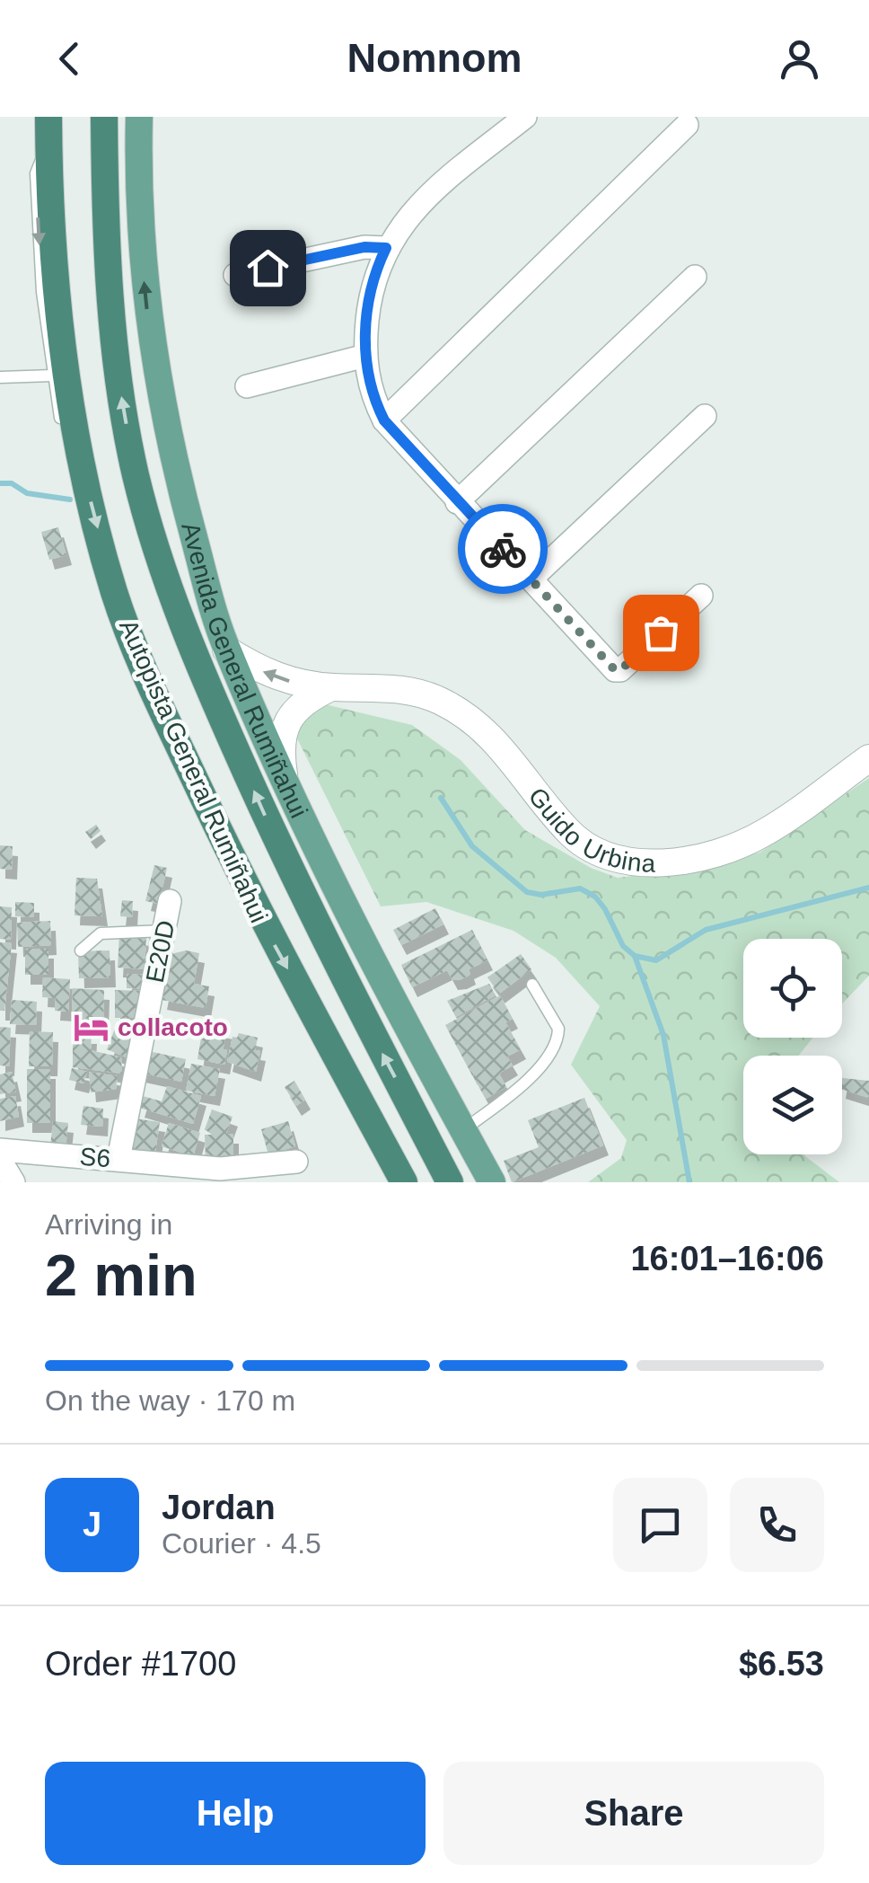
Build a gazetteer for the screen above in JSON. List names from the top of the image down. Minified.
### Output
{"streets":{"highway":["Autopista General Rumiñahui"],"main road":["Avenida General Rumiñahui"],"street":["Guido Urbina","E20D","S6"]},"crossings":[["Avenida General Rumiñahui","Guido Urbina"],["E20D","S6"]],"one_way":["Avenida General Rumiñahui"],"places":{"hotel":["collacoto"]},"page":{"header":"Nomnom","heading":["2 min","Arriving in","16:01–16:06"],"panel":["Jordan","Courier · 4.5","Order #1700","$6.53"],"bar":"On the way · 170 m","round":"J","buttons":["Help","Share"]}}
